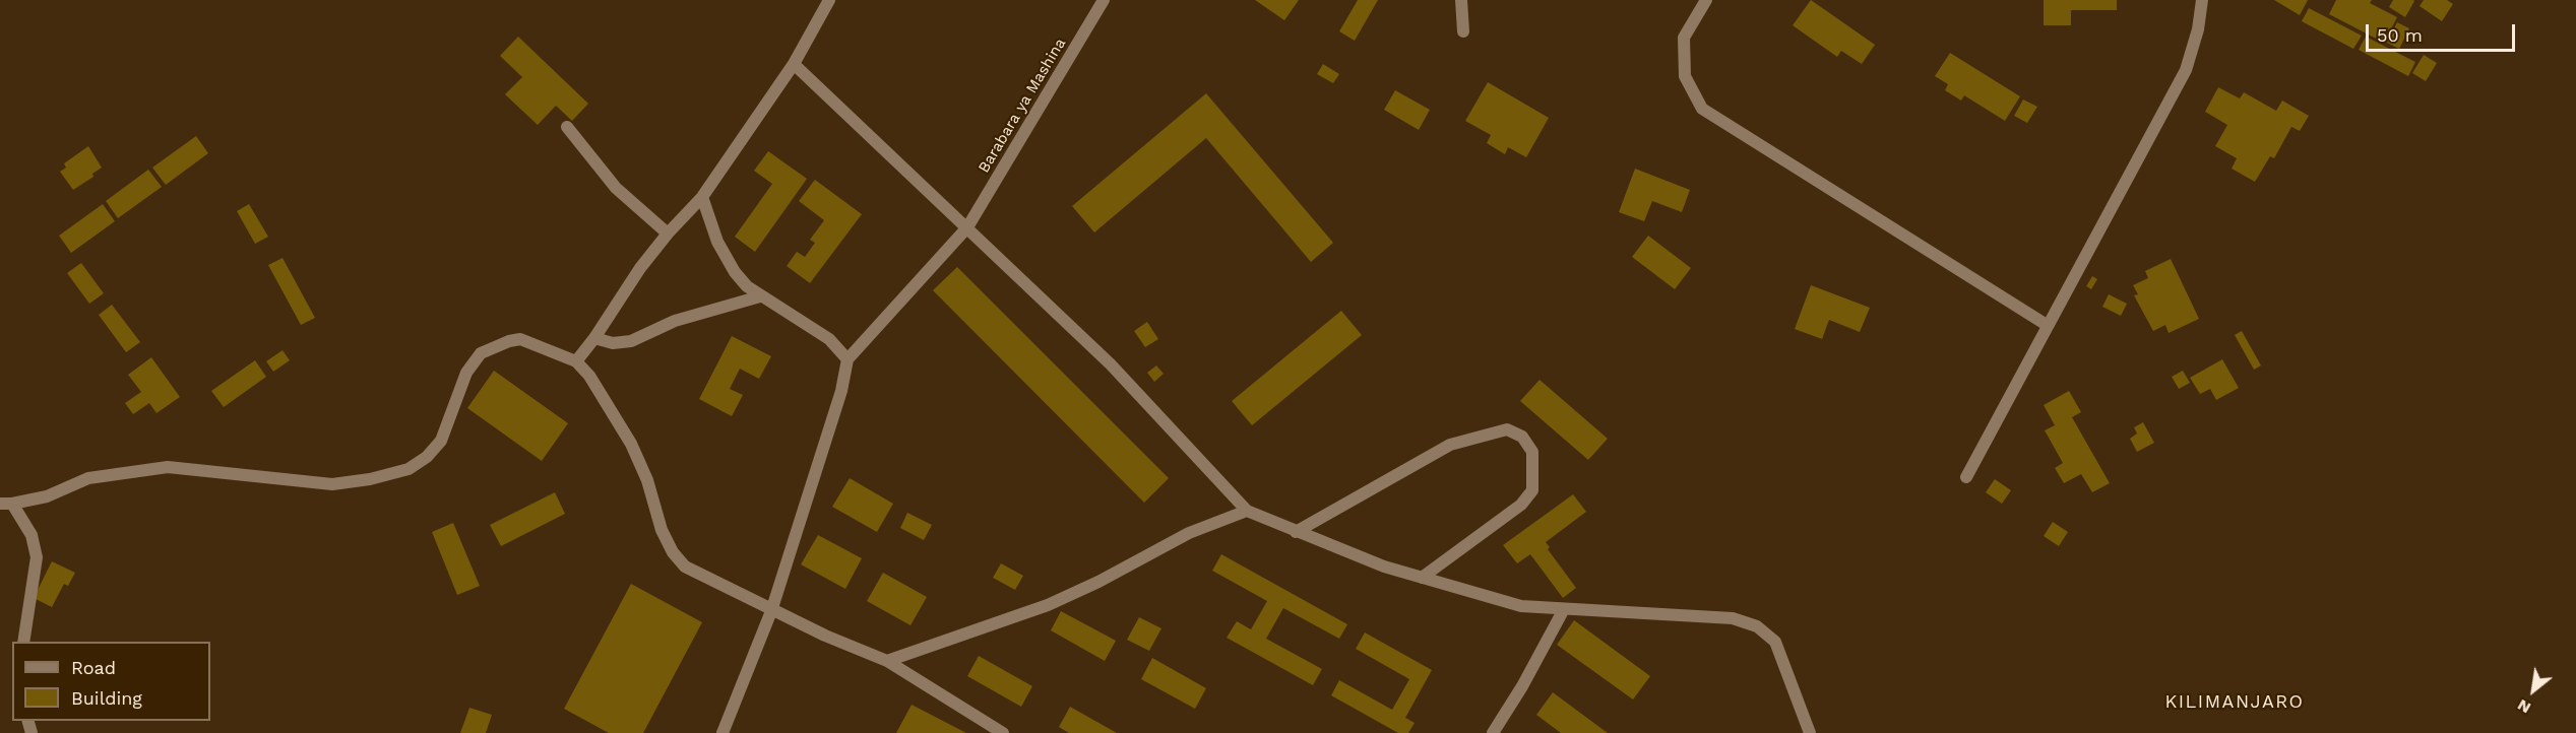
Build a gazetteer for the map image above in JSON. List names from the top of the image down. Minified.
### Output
{"streets":{"street":["Barabara ya Mashina"]},"districts":["KILIMANJARO"],"legend":["Road","Building"],"scale_bar":"50 m","north":"bottom left"}
